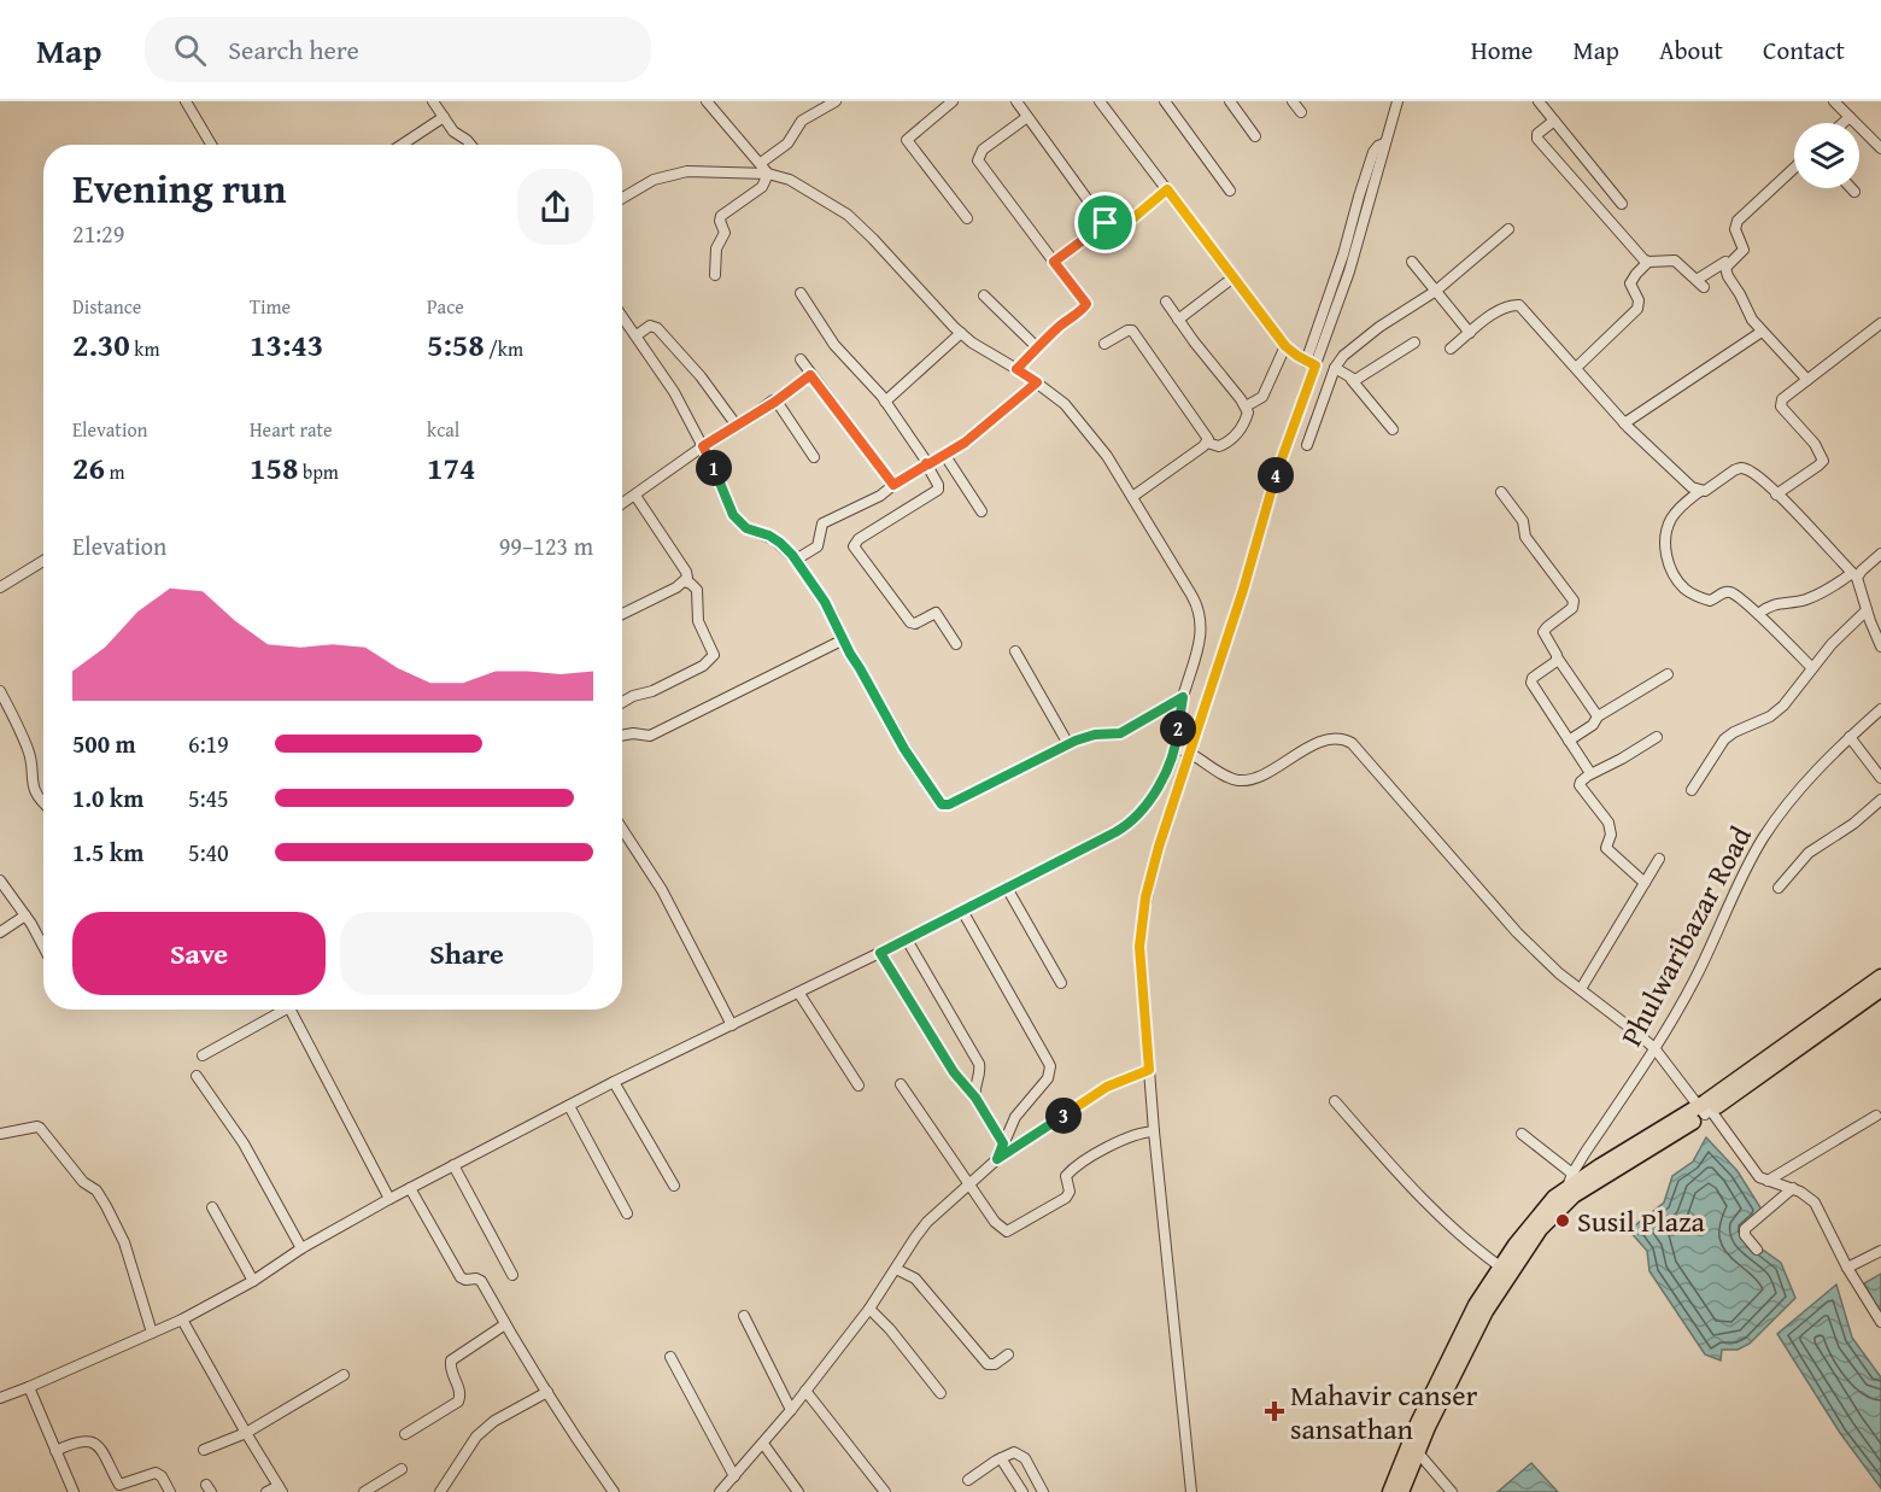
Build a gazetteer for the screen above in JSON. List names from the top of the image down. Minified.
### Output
{"streets":{"street":["Phulwaribazar Road"]},"places":{"other":["Susil Plaza"],"health":["Mahavir canser sansathan"]},"page":{"header":"Map","search":"Search here","nav":["Home","Map","About","Contact"],"heading":["Evening run","21:29"],"stats":[["Distance","2.30 km"],["Time","13:43"],["Pace","5:58 /km"],["Elevation","26 m"],["Heart rate","158 bpm"],["kcal","174"]],"pins":["1","4","2","3"],"chart":["Elevation","99–123 m"],"list":[{"name":"500 m","note":"6:19"},{"name":"1.0 km","note":"5:45"},{"name":"1.5 km","note":"5:40"}],"buttons":["Save","Share"]}}
